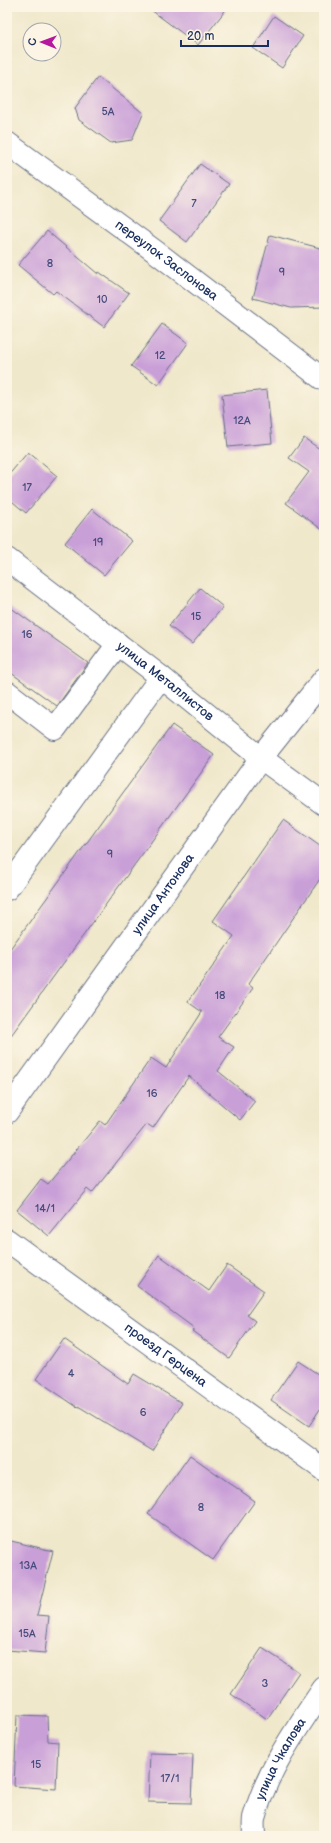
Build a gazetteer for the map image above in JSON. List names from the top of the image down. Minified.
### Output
{"streets":{"street":["переулок Заслонова","улица Металлистов","улица Антонова","проезд Герцена","улица Чкалова"]},"crossings":[["улица Металлистов","улица Антонова"]],"house_numbers":["5А","7","8","9","10","12","12А","17","19","15","16","9","18","16","14/1","4","6","8","13А","15А","3","15","17/1"],"scale_bar":"20 m","north":"left"}
